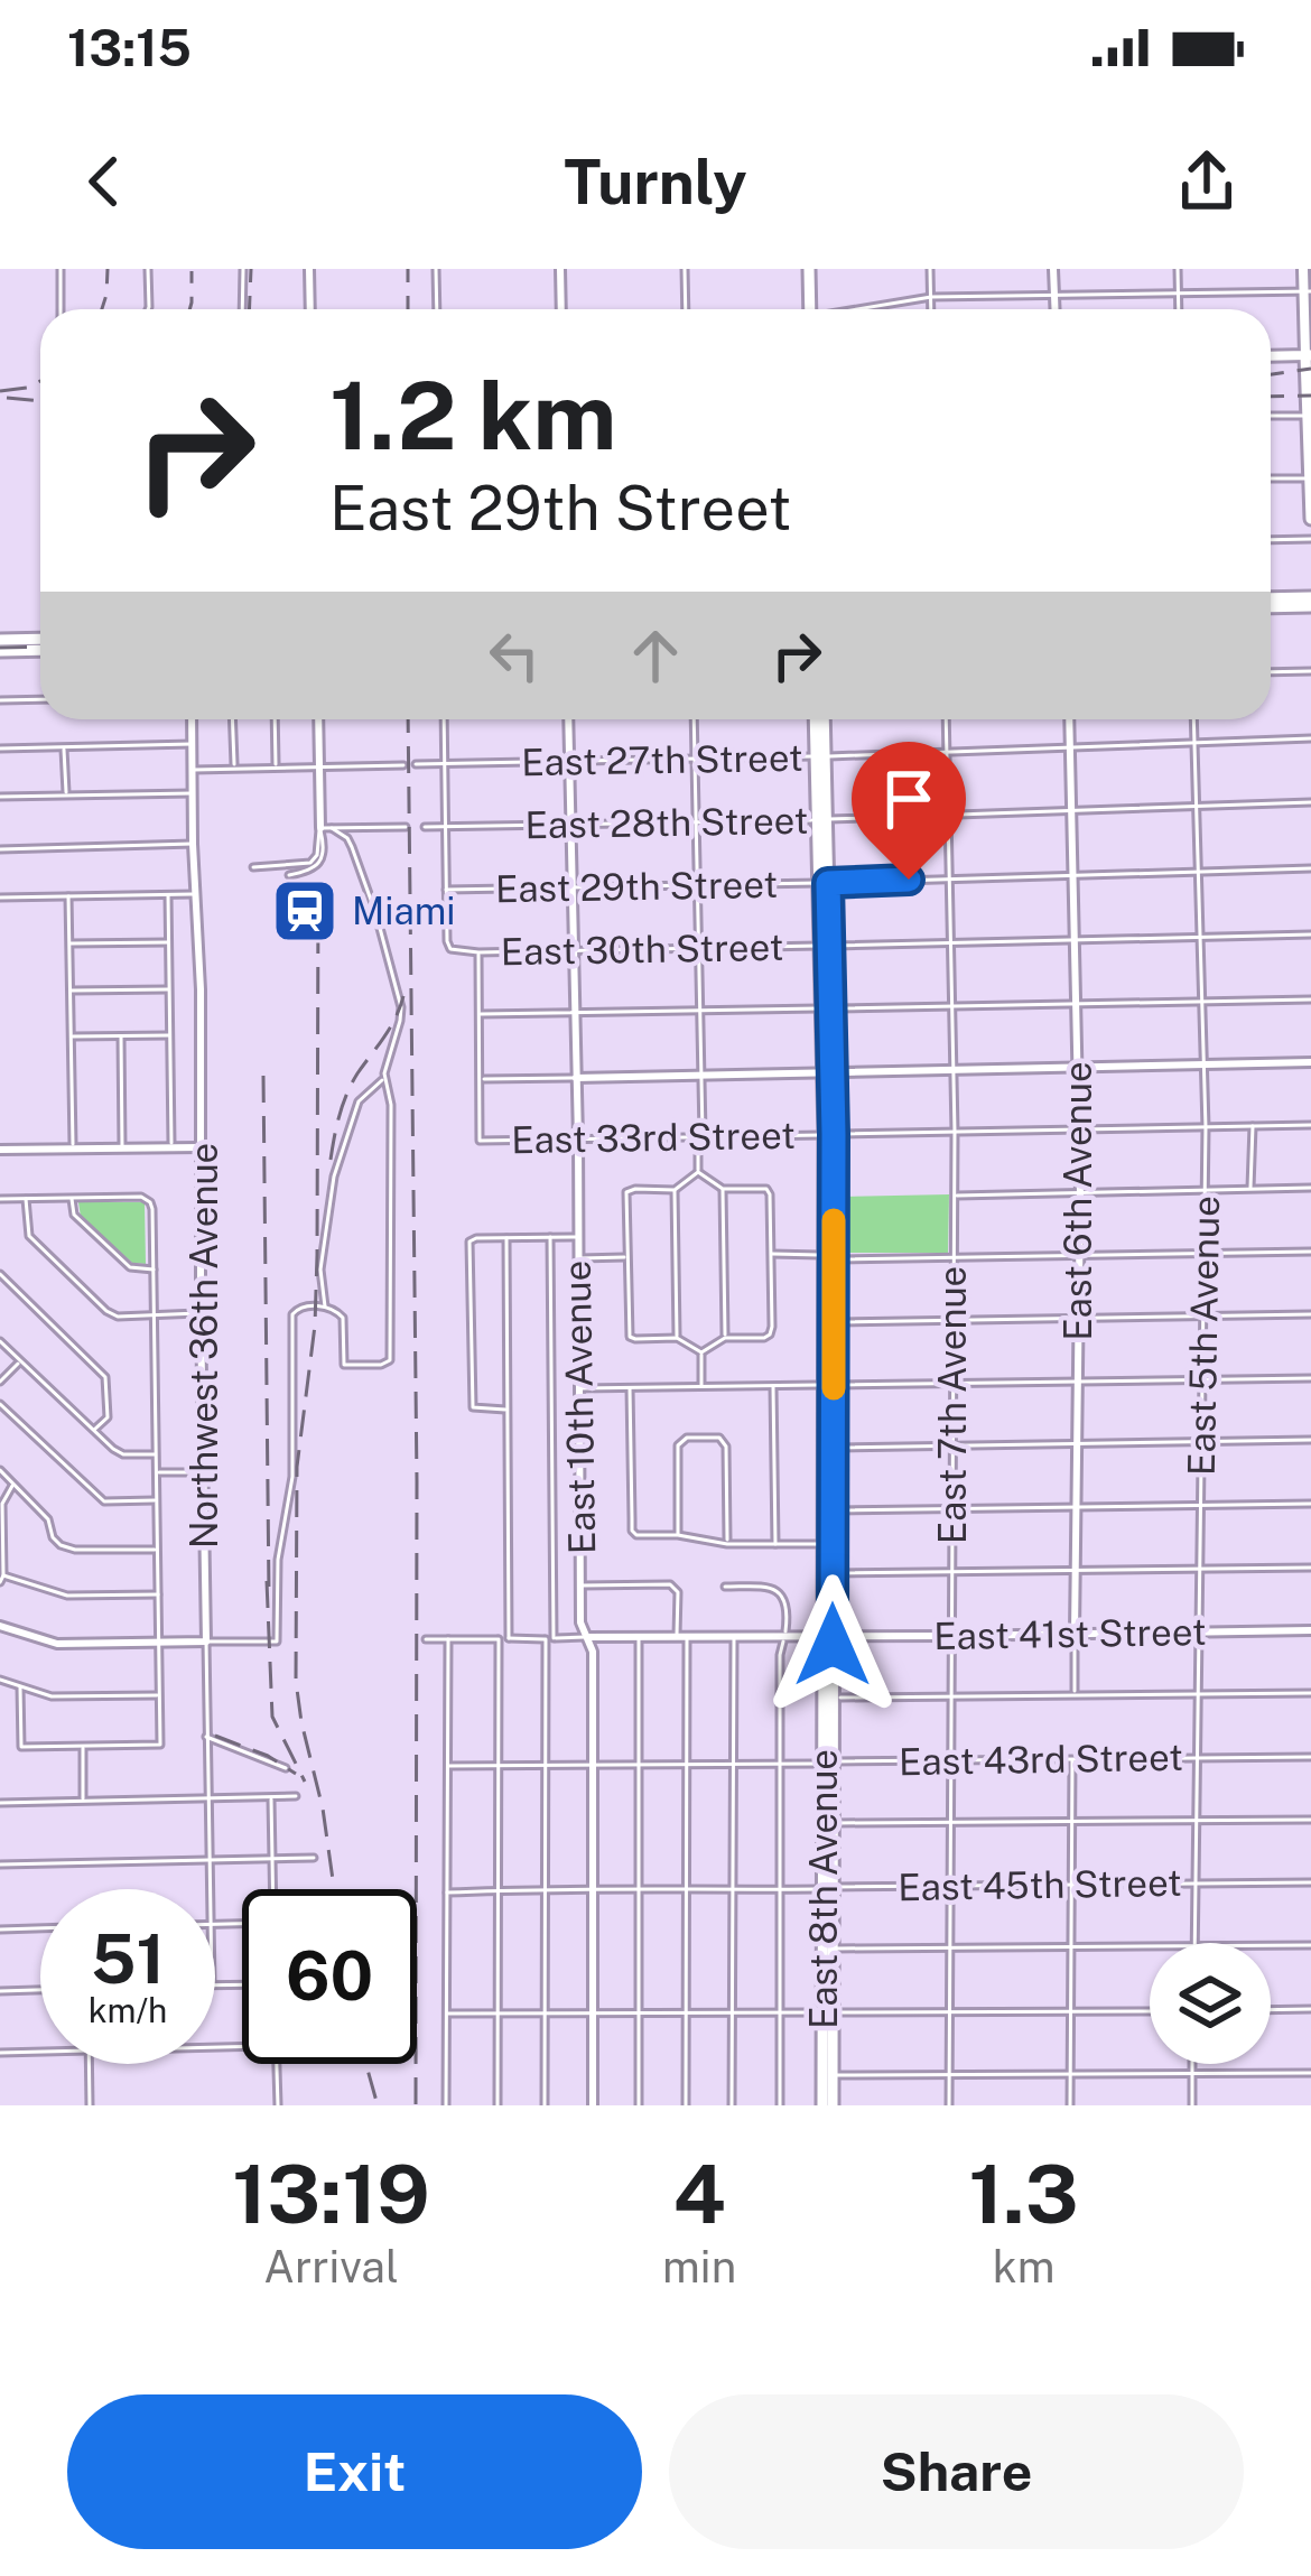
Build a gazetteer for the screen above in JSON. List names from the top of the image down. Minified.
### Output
{"streets":{"main road":["East 8th Avenue"],"street":["East 27th Street","East 28th Street","East 29th Street","East 30th Street","East 33rd Street","East 6th Avenue","East 5th Avenue","Northwest 36th Avenue","East 7th Avenue","East 10th Avenue","East 41st Street","East 43rd Street","East 45th Street"]},"crossings":[["East 27th Street","East 6th Avenue"],["East 27th Street","East 5th Avenue"],["East 27th Street","East 7th Avenue"],["East 27th Street","East 10th Avenue"],["East 27th Street","East 8th Avenue"],["East 28th Street","East 6th Avenue"],["East 28th Street","East 5th Avenue"],["East 28th Street","East 7th Avenue"],["East 28th Street","East 10th Avenue"],["East 28th Street","East 8th Avenue"],["East 29th Street","East 30th Street"],["East 29th Street","East 6th Avenue"],["East 29th Street","East 5th Avenue"],["East 29th Street","East 7th Avenue"],["East 29th Street","East 10th Avenue"],["East 29th Street","East 8th Avenue"],["East 30th Street","East 6th Avenue"],["East 30th Street","East 5th Avenue"],["East 30th Street","East 7th Avenue"],["East 30th Street","East 10th Avenue"],["East 30th Street","East 8th Avenue"],["East 33rd Street","East 6th Avenue"],["East 33rd Street","East 5th Avenue"],["East 33rd Street","East 7th Avenue"],["East 33rd Street","East 10th Avenue"],["East 33rd Street","East 8th Avenue"],["East 6th Avenue","East 41st Street"],["East 5th Avenue","East 41st Street"],["East 5th Avenue","East 43rd Street"],["East 5th Avenue","East 45th Street"],["East 7th Avenue","East 41st Street"],["East 7th Avenue","East 43rd Street"],["East 7th Avenue","East 45th Street"],["East 10th Avenue","East 41st Street"],["East 10th Avenue","East 43rd Street"],["East 10th Avenue","East 45th Street"],["East 41st Street","East 8th Avenue"],["East 43rd Street","East 8th Avenue"],["East 45th Street","East 8th Avenue"]],"places":{"station":["Miami"]},"page":{"status":"13:15","header":"Turnly","turn":["1.2 km","East 29th Street"],"speed":"51 km/h","limit":"60","eta":["13:19","Arrival","4","min","1.3","km"],"buttons":["Exit","Share"]}}
